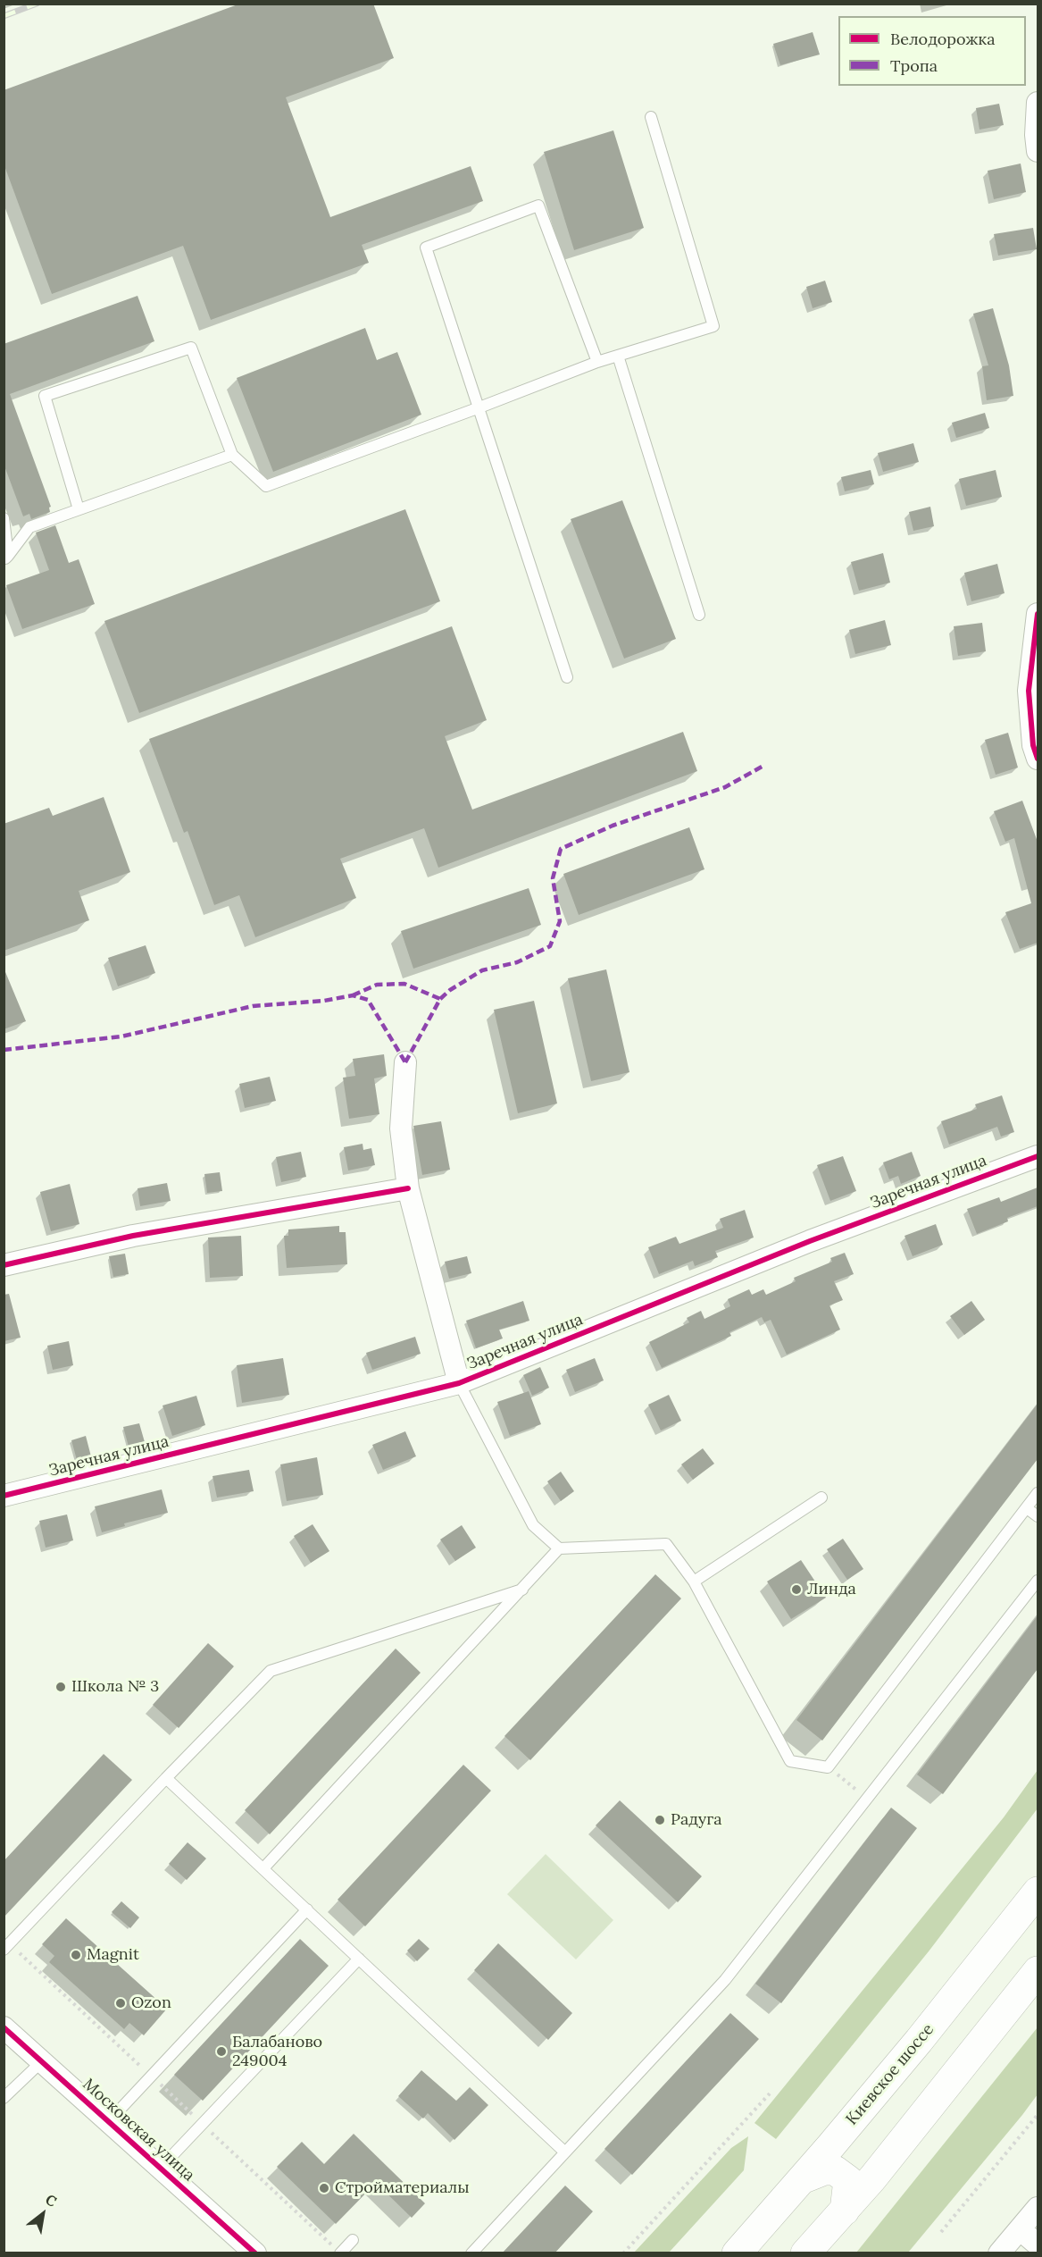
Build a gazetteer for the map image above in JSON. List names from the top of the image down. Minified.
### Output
{"streets":{"highway":["Киевское шоссе"],"street":["Заречная улица","Московская улица"]},"places":["Линда","Школа № 3","Радуга","Magnit","Ozon","Балабаново 249004","Стройматериалы"],"legend":["Велодорожка","Тропа"],"north":"top right"}
